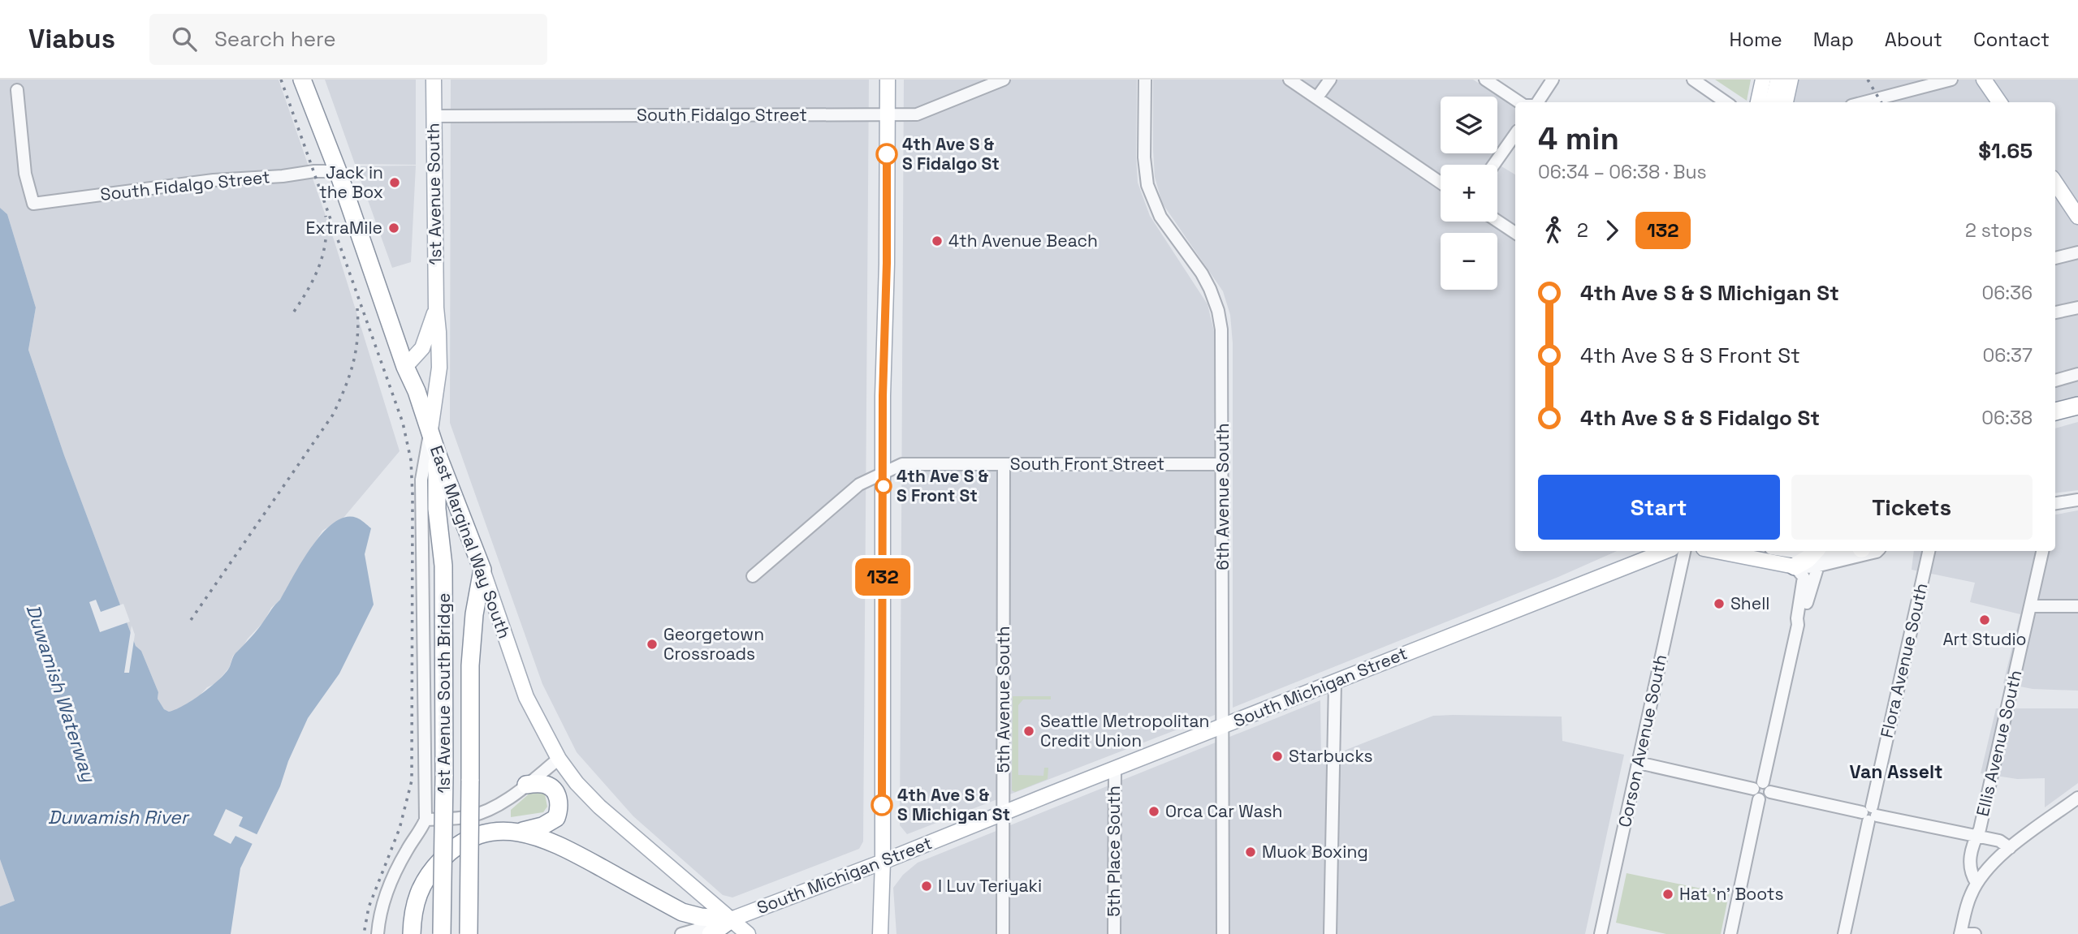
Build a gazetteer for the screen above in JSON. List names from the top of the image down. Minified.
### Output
{"streets":{"highway":["East Marginal Way South","1st Avenue South Bridge"],"main road":["1st Avenue South","South Michigan Street"],"street":["South Fidalgo Street","South Front Street","6th Avenue South","Flora Avenue South","5th Avenue South","Corson Avenue South","Ellis Avenue South","5th Place South"]},"crossings":[["South Fidalgo Street","1st Avenue South"],["South Fidalgo Street","East Marginal Way South"],["1st Avenue South","East Marginal Way South"],["South Front Street","6th Avenue South"],["South Front Street","5th Avenue South"],["6th Avenue South","South Michigan Street"],["East Marginal Way South","South Michigan Street"],["East Marginal Way South","1st Avenue South Bridge"],["South Michigan Street","5th Avenue South"],["South Michigan Street","5th Place South"]],"districts":["Van Asselt"],"water":["Duwamish Waterway","Duwamish River"],"places":["4th Ave S & S Fidalgo St","Jack in the Box","ExtraMile","4th Avenue Beach","4th Ave S & S Front St","Shell","Art Studio","Georgetown Crossroads","Seattle Metropolitan Credit Union","Starbucks","4th Ave S & S Michigan St","Orca Car Wash","Muok Boxing","I Luv Teriyaki","Hat 'n' Boots"],"lines":["bus line 132"],"page":{"header":"Viabus","search":"Search here","nav":["Home","Map","About","Contact"],"on_map":"132","map_buttons":["+","−"],"heading":["4 min","06:34 – 06:38 · Bus","$1.65"],"legs":["2","132","2 stops"],"list":[{"name":"4th Ave S & S Michigan St","value":"06:36"},{"name":"4th Ave S & S Front St","value":"06:37"},{"name":"4th Ave S & S Fidalgo St","value":"06:38"}],"buttons":["Start","Tickets"]}}
